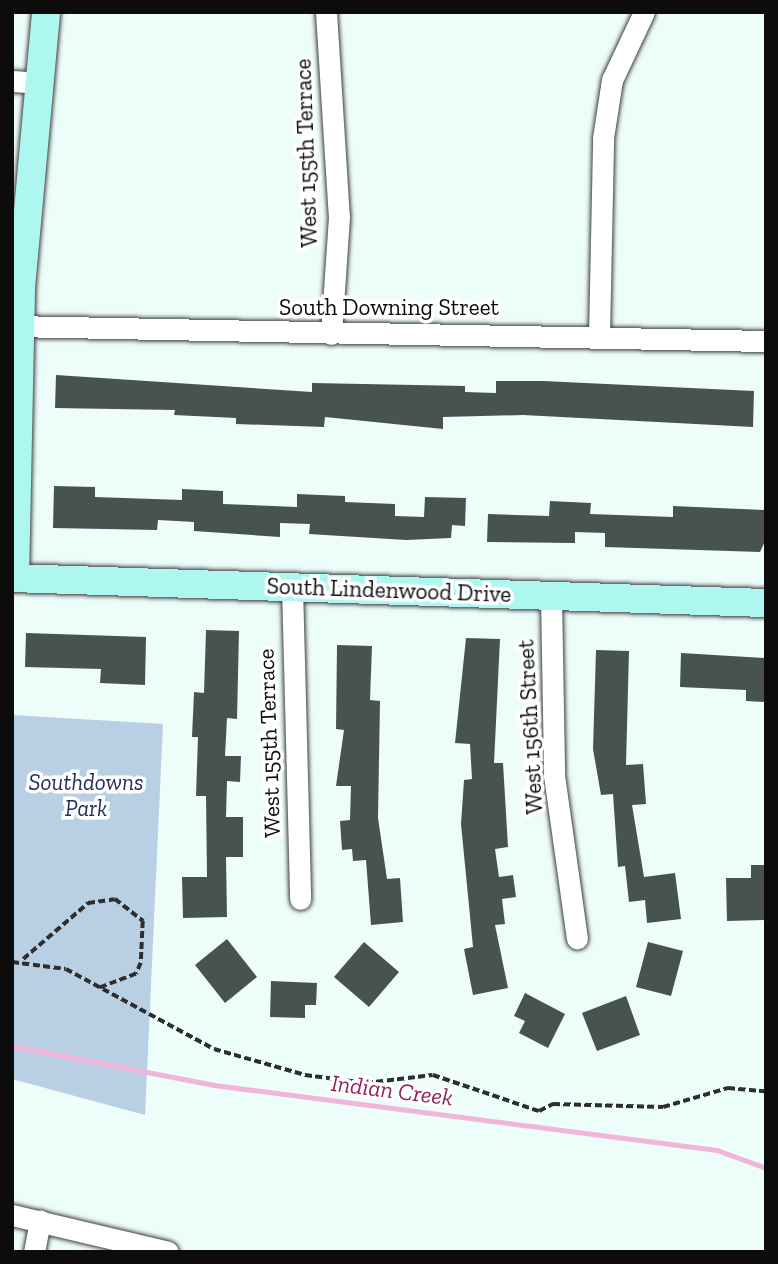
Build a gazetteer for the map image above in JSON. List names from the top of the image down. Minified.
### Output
{"streets":{"street":["West 155th Terrace","South Downing Street","South Lindenwood Drive","West 156th Street"]},"crossings":[["West 155th Terrace","South Downing Street"],["West 155th Terrace","South Lindenwood Drive"],["South Lindenwood Drive","West 156th Street"]],"water":["Indian Creek"],"parks":["Southdowns Park"]}
